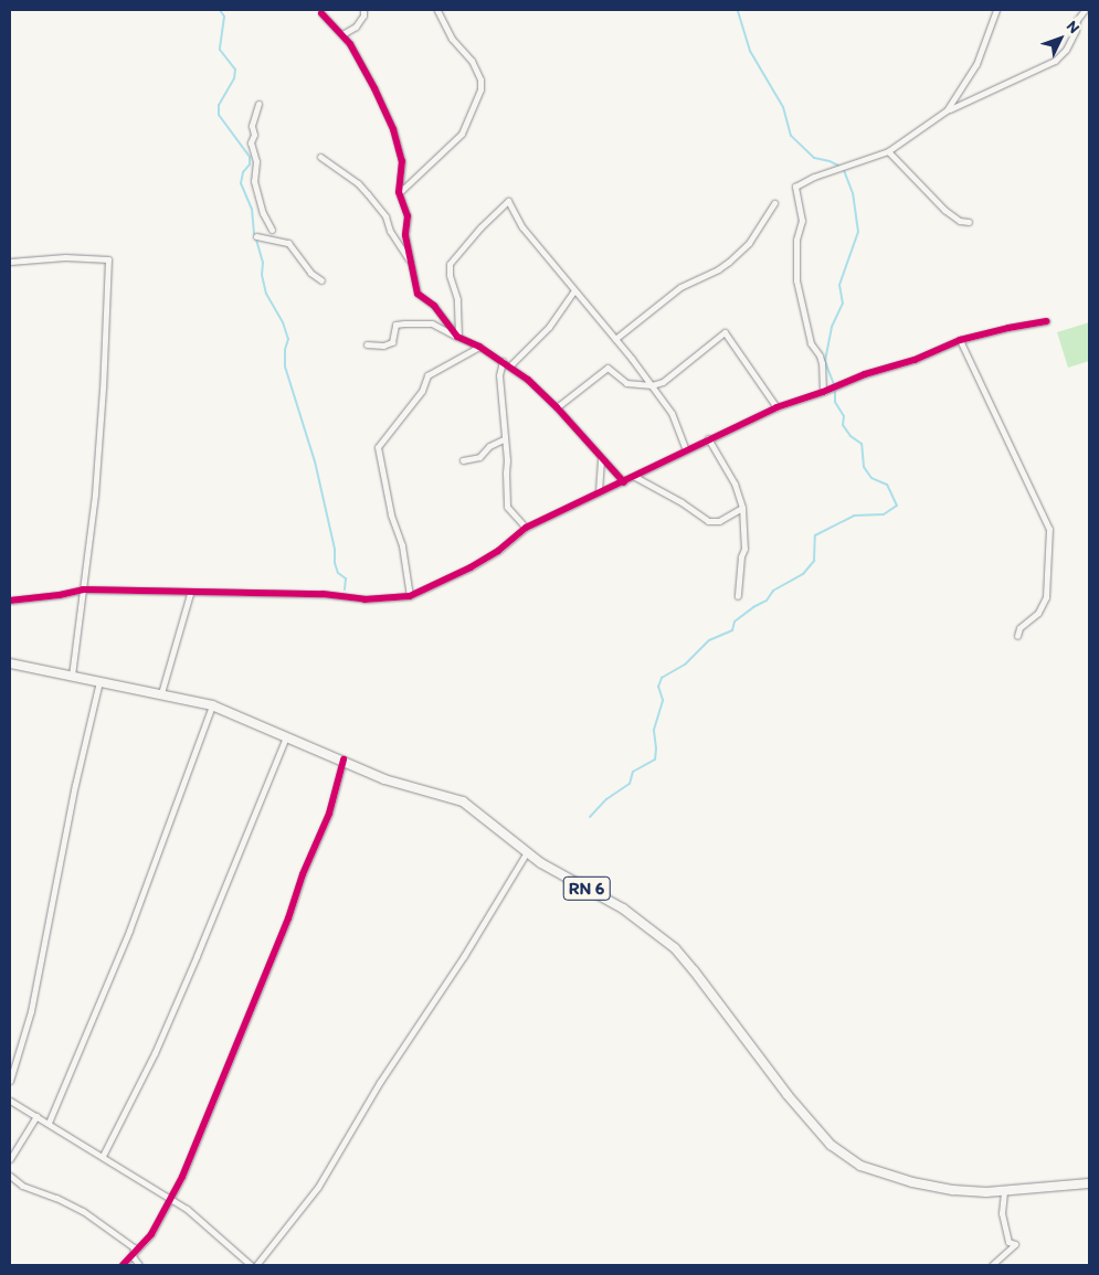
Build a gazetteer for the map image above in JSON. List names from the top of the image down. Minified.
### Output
{"streets":{"main road":["RN 6"]},"north":"top right"}
